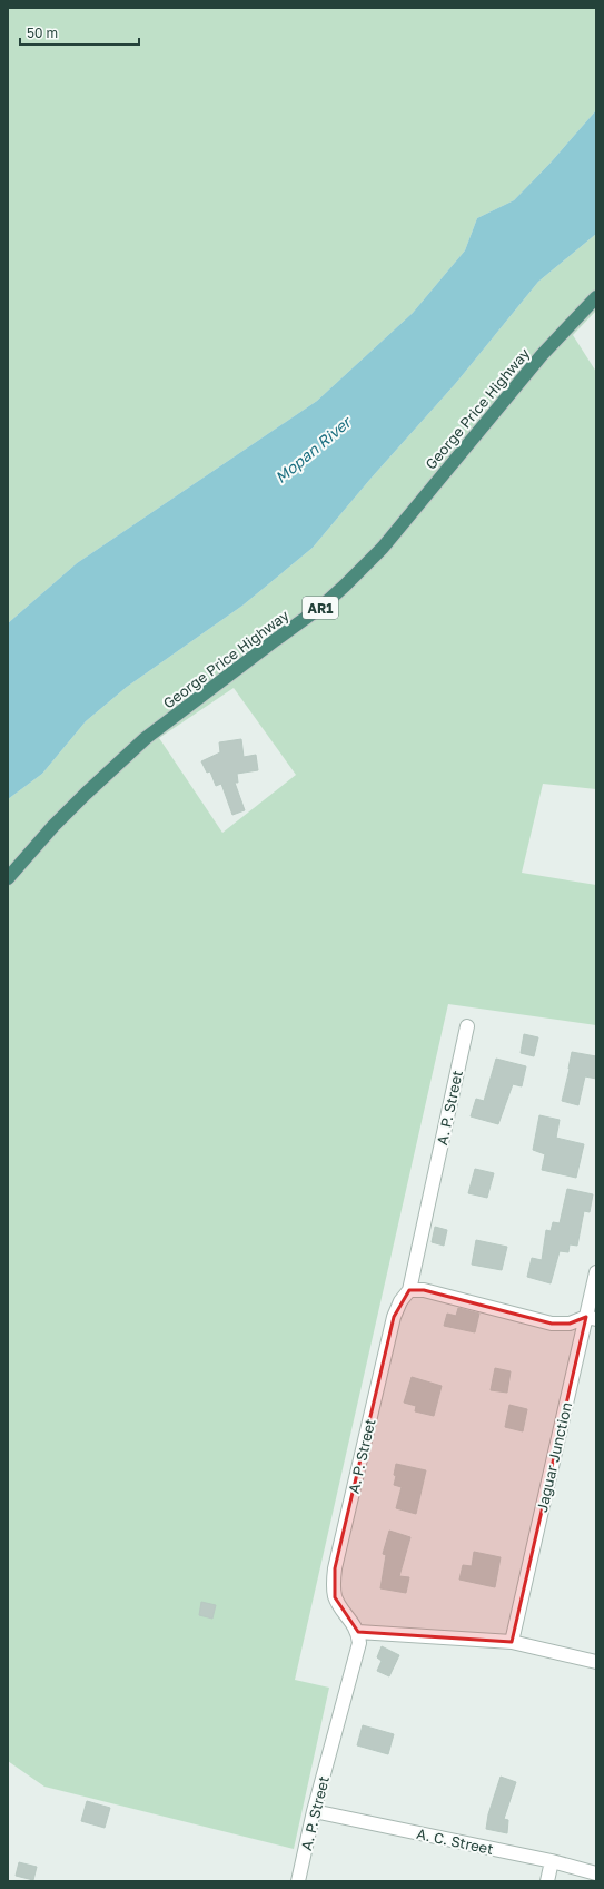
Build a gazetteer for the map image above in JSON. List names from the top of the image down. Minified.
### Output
{"streets":{"highway":["George Price Highway","AR1"],"street":["A. P. Street","Jaguar Junction","A. C. Street"]},"crossings":[["A. P. Street","A. C. Street"]],"water":["Mopan River"],"scale_bar":"50 m"}
